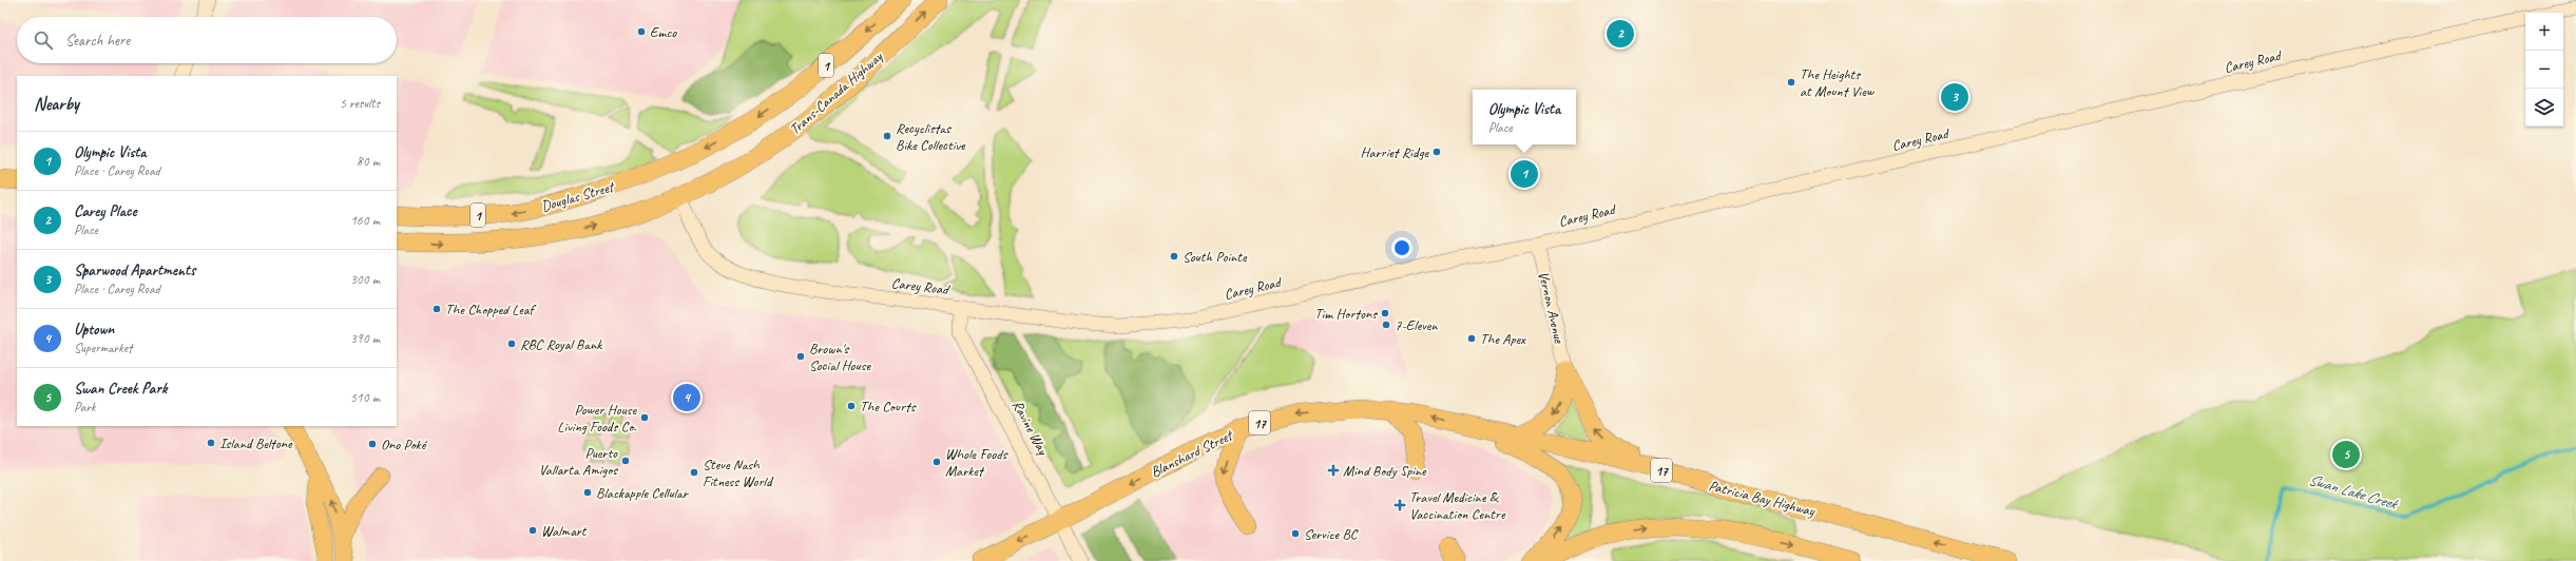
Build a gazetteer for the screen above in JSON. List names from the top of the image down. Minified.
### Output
{"streets":{"highway":["1","Trans-Canada Highway","Douglas Street","17","Blanshard Street","Patricia Bay Highway"],"street":["Carey Road","Vernon Avenue","Ravine Way"]},"crossings":[["Carey Road","Douglas Street"],["Carey Road","Vernon Avenue"],["Carey Road","Ravine Way"],["Trans-Canada Highway","Douglas Street"],["Ravine Way","Blanshard Street"],["Blanshard Street","Patricia Bay Highway"]],"one_way":["Blanshard Street"],"water":["Swan Lake Creek"],"places":{"other":["Emco","The Heights at Mount View","Recyclistas Bike Collective","Harriet Ridge","South Pointe","The Chopped Leaf","Tim Hortons","7-Eleven","The Apex","RBC Royal Bank","Brown's Social House","The Courts","Power House Living Foods Co.","Island Beltone","Ono Poké","Puerto Vallarta Amigos","Whole Foods Market","Steve Nash Fitness World","Blackapple Cellular","Walmart","Service BC"],"health":["Mind Body Spine","Travel Medicine & Vaccination Centre"]},"page":{"map_buttons":["+","−"],"search":"Search here","pins":["2","3","1","4","5"],"heading":["Nearby","5 results"],"popup":["Olympic Vista","Place"],"list":[{"mark":"1","name":"Olympic Vista","note":"Place · Carey Road","value":"80 m"},{"mark":"2","name":"Carey Place","note":"Place","value":"160 m"},{"mark":"3","name":"Sparwood Apartments","note":"Place · Carey Road","value":"300 m"},{"mark":"4","name":"Uptown","note":"Supermarket","value":"390 m"},{"mark":"5","name":"Swan Creek Park","note":"Park","value":"510 m"}]}}
